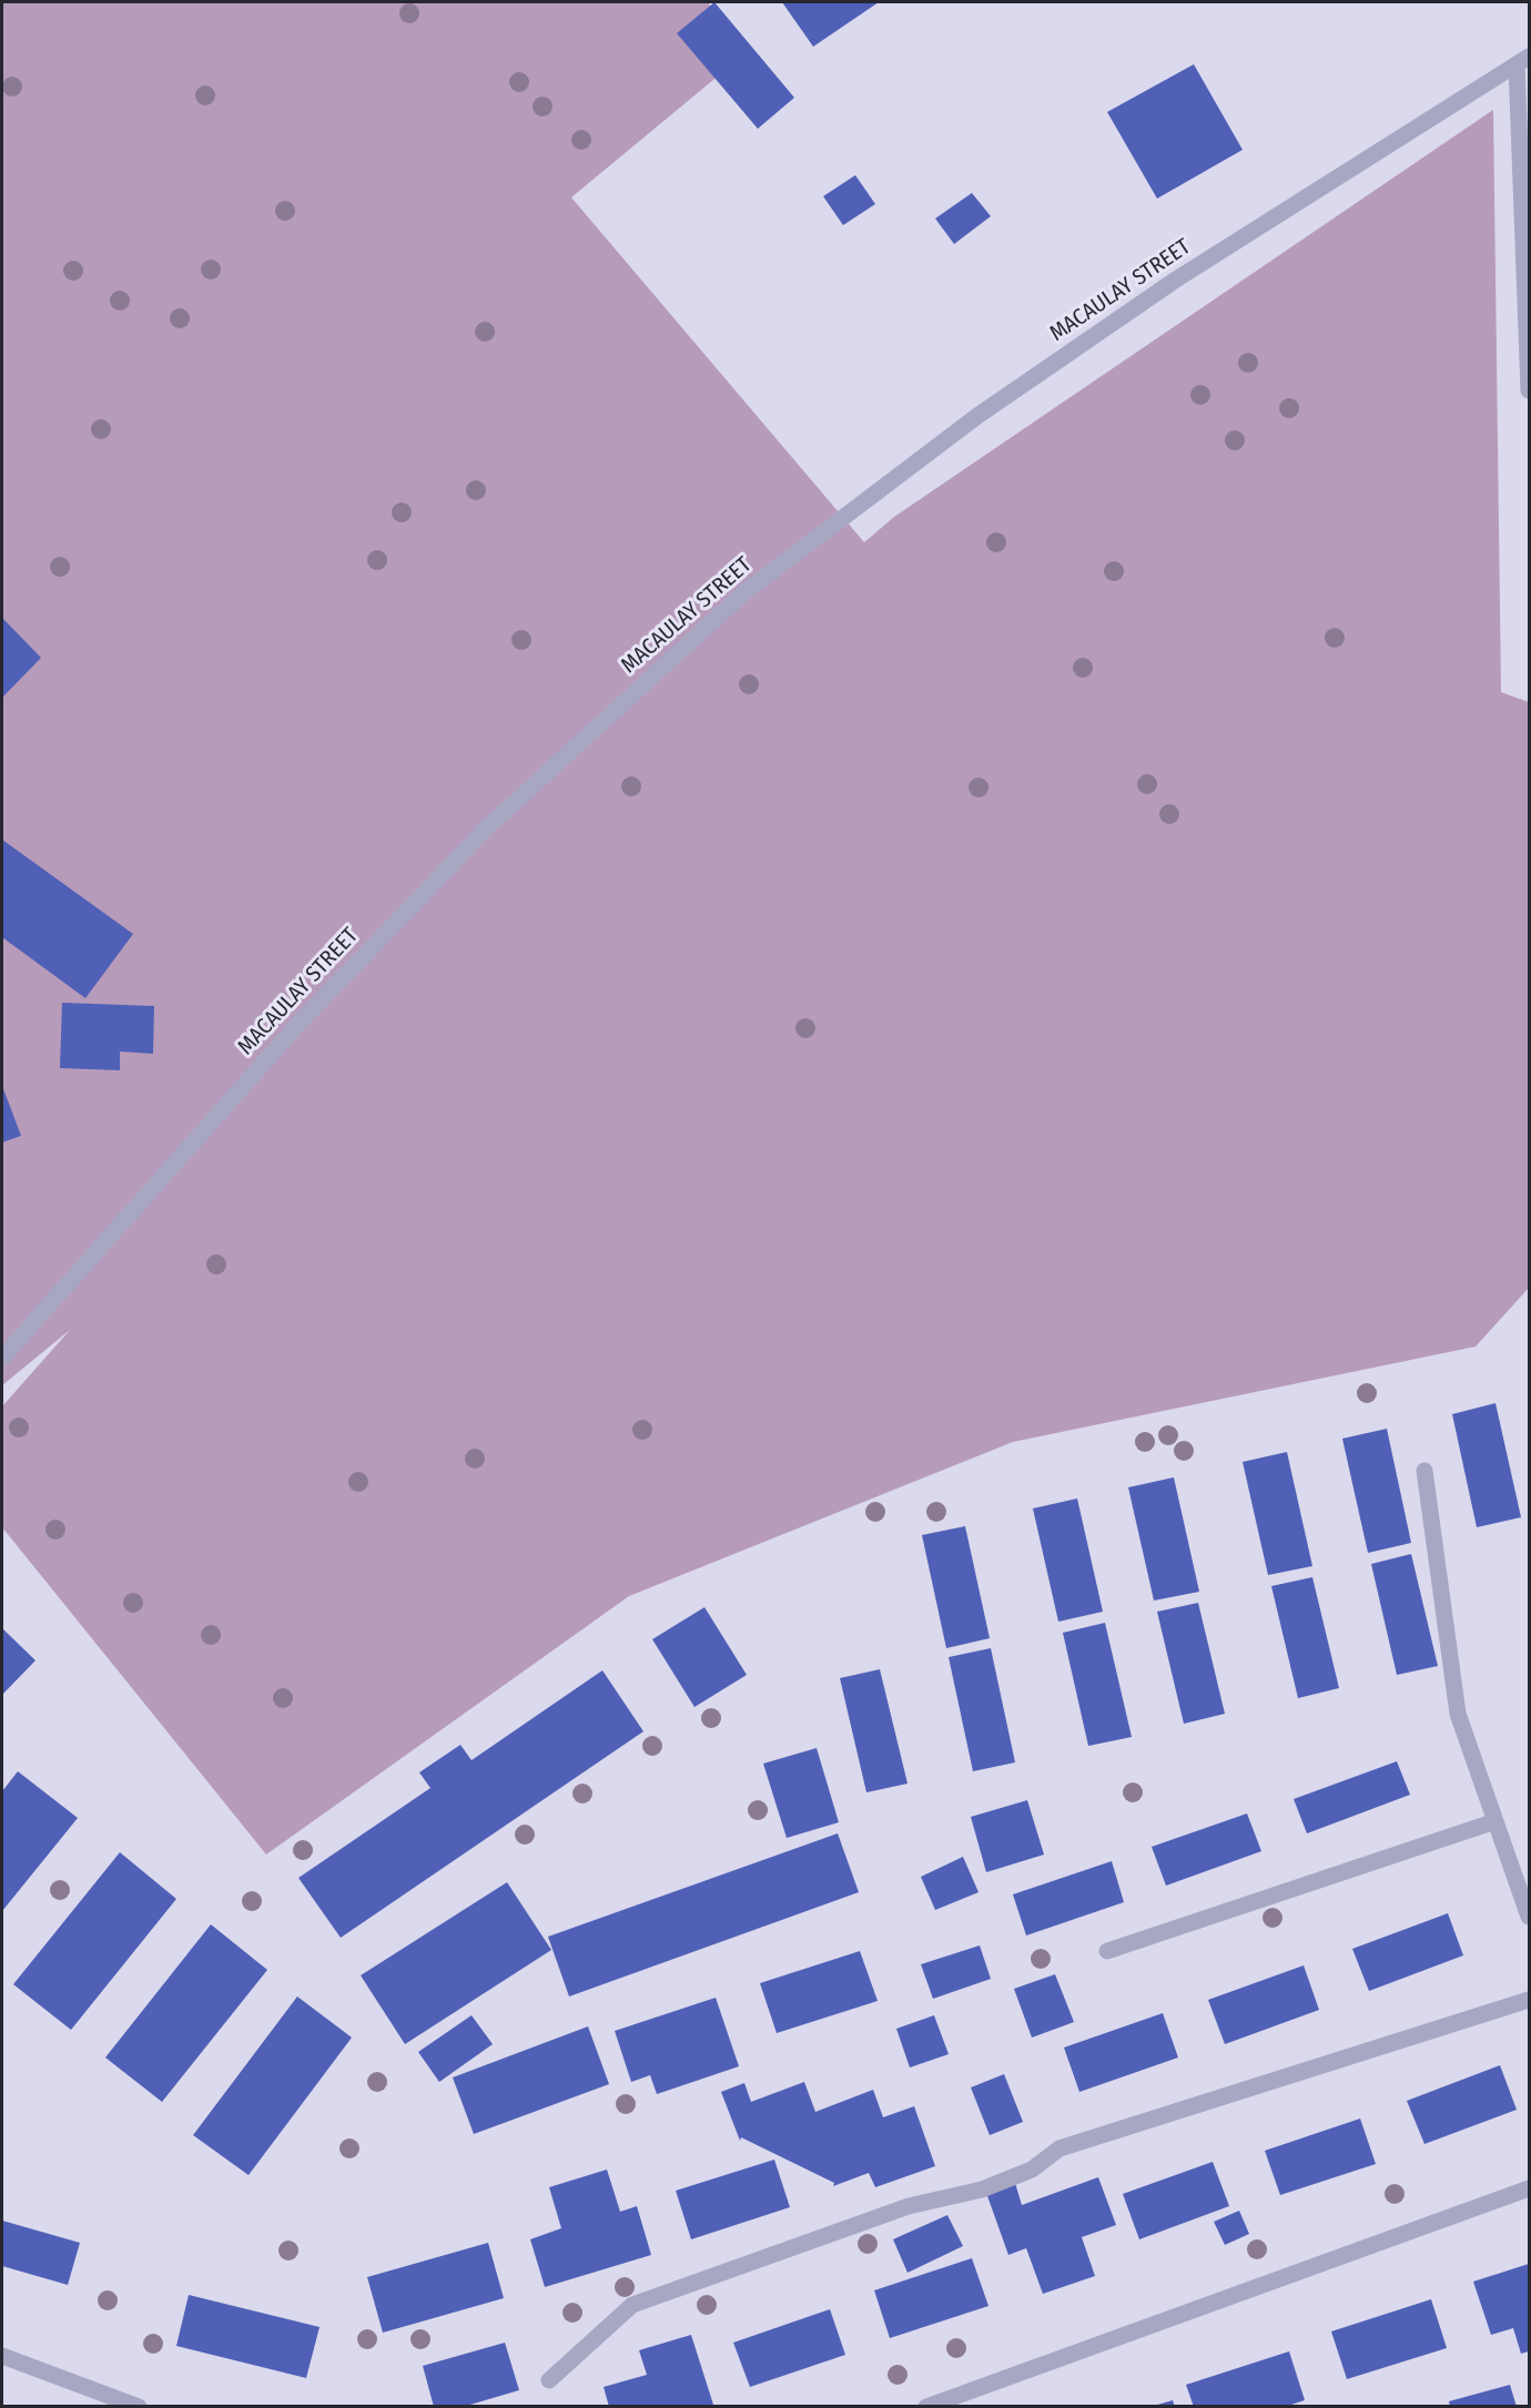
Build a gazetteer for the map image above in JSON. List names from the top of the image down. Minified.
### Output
{"streets":{"street":["MACAULAY STREET"]}}
